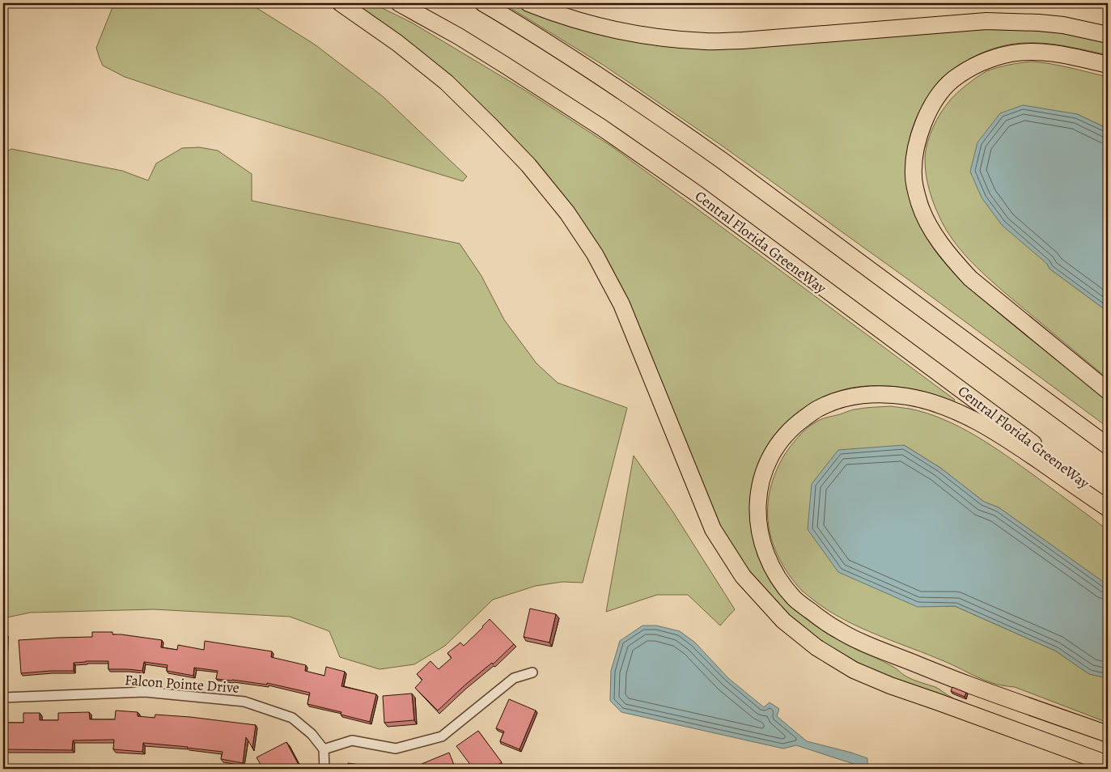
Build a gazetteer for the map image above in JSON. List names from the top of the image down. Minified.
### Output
{"streets":{"highway":["Central Florida GreeneWay"],"street":["Falcon Pointe Drive"]}}
